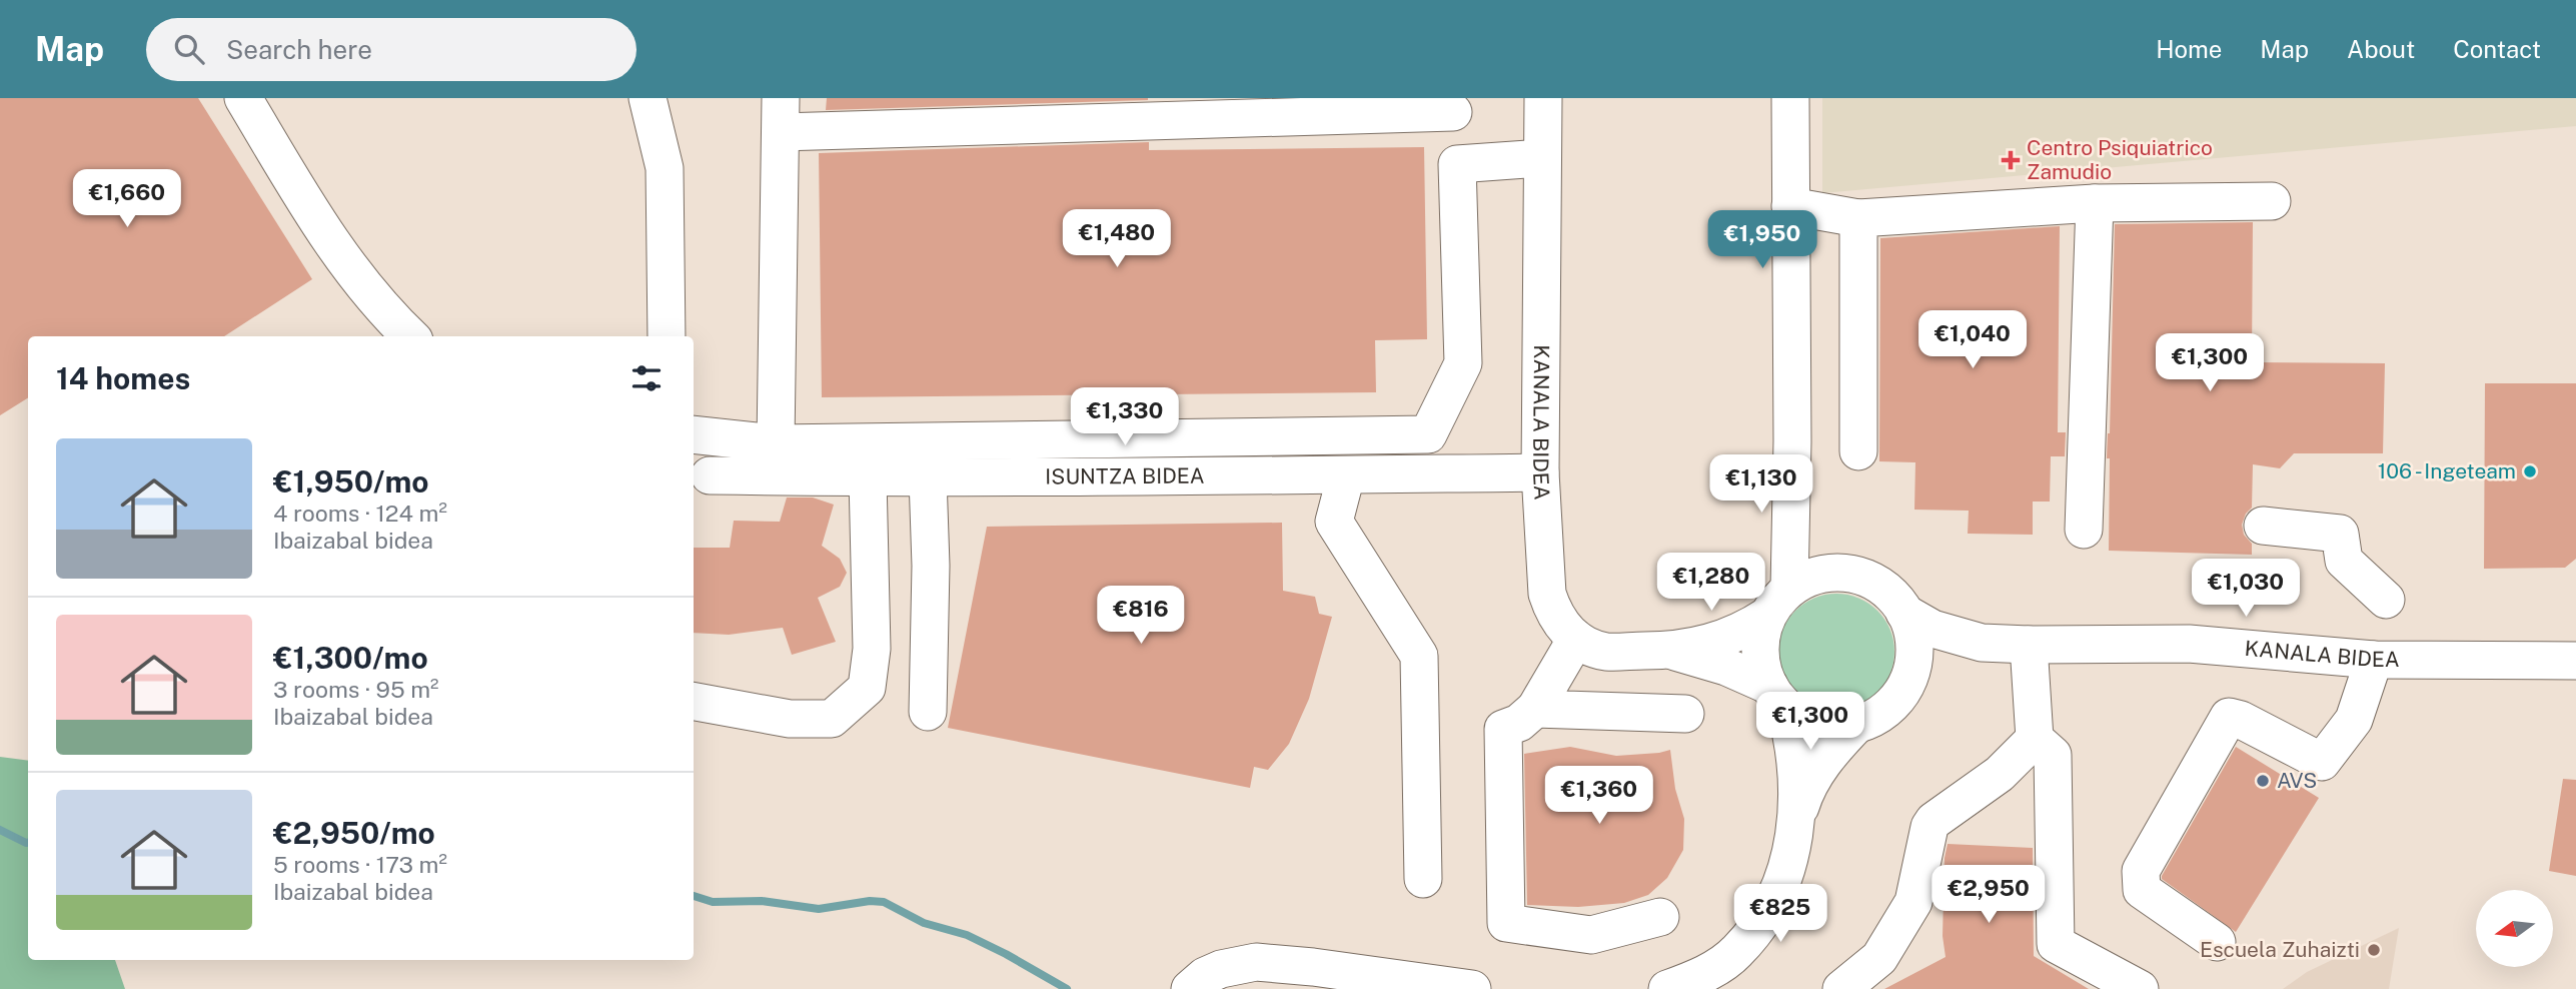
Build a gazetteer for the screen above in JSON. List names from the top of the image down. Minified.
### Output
{"streets":{"street":["KANALA BIDEA","ISUNTZA BIDEA"]},"crossings":[["KANALA BIDEA","ISUNTZA BIDEA"]],"places":{"health":["Centro Psiquiatrico Zamudio"],"other":["106 - Ingeteam","AVS","Escuela Zuhaizti"]},"north":"left","page":{"header":"Map","search":"Search here","nav":["Home","Map","About","Contact"],"price":["€1,660","€1,480","€1,950","€1,040","€1,300","€1,330","€1,130","€1,280","€1,030","€816","€1,300","€1,360","€2,950","€825"],"heading":"14 homes","list":[{"name":"€1,950/mo","note":"4 rooms · 124 m² · Ibaizabal bidea"},{"name":"€1,300/mo","note":"3 rooms · 95 m² · Ibaizabal bidea"},{"name":"€2,950/mo","note":"5 rooms · 173 m² · Ibaizabal bidea"}]}}
